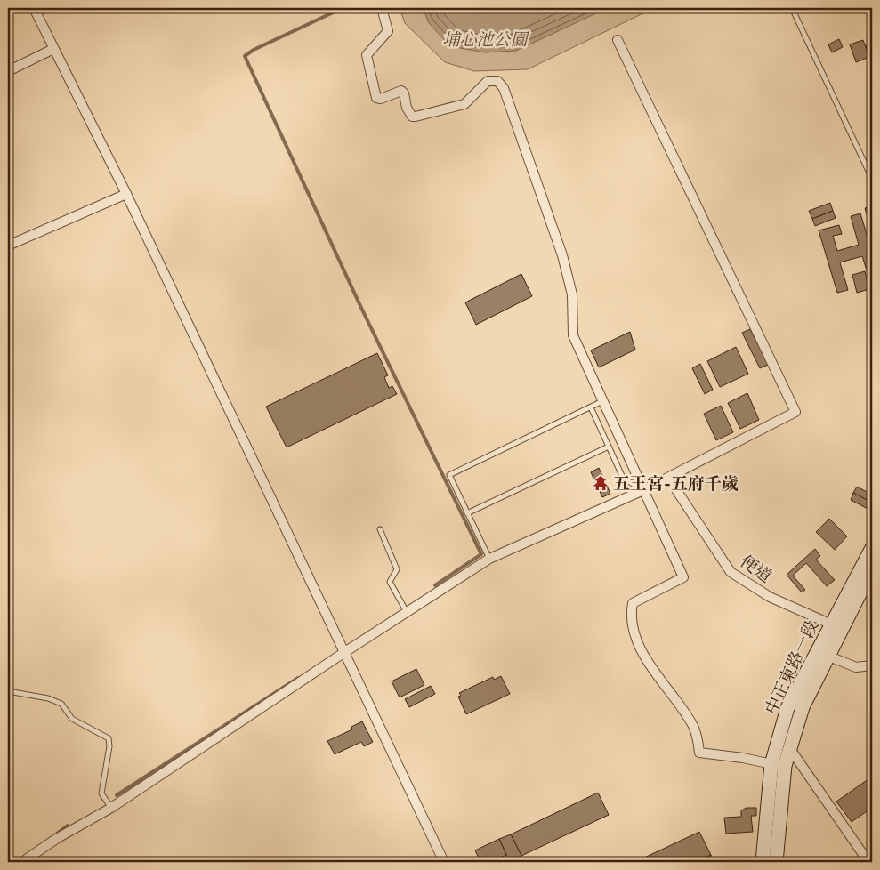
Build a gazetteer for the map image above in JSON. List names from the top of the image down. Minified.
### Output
{"streets":{"main road":["中正東路一段"],"street":["便道"]},"crossings":[["便道","中正東路一段"]],"parks":["埔心池公園"],"places":{"temple":["五王宮-五府千歲"]}}
